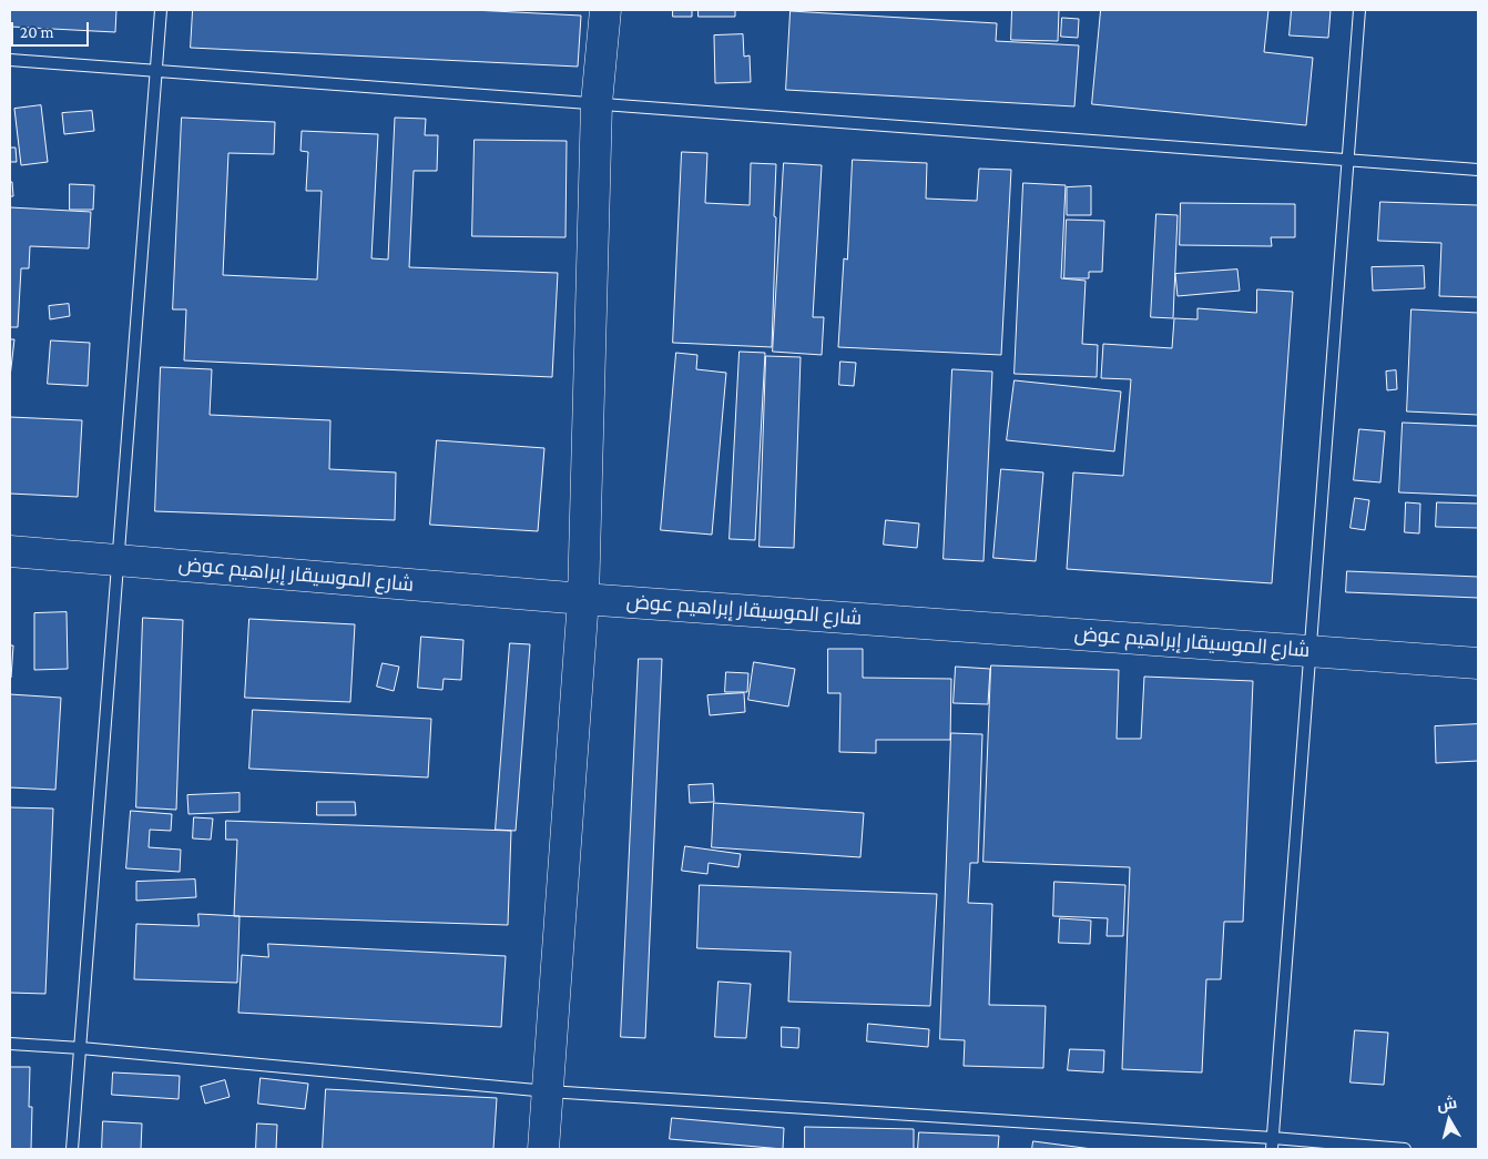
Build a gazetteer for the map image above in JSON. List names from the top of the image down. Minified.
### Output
{"streets":{"street":["شارع الموسيقار إبراهيم عوض"]},"scale_bar":"20 m","north":"top"}
